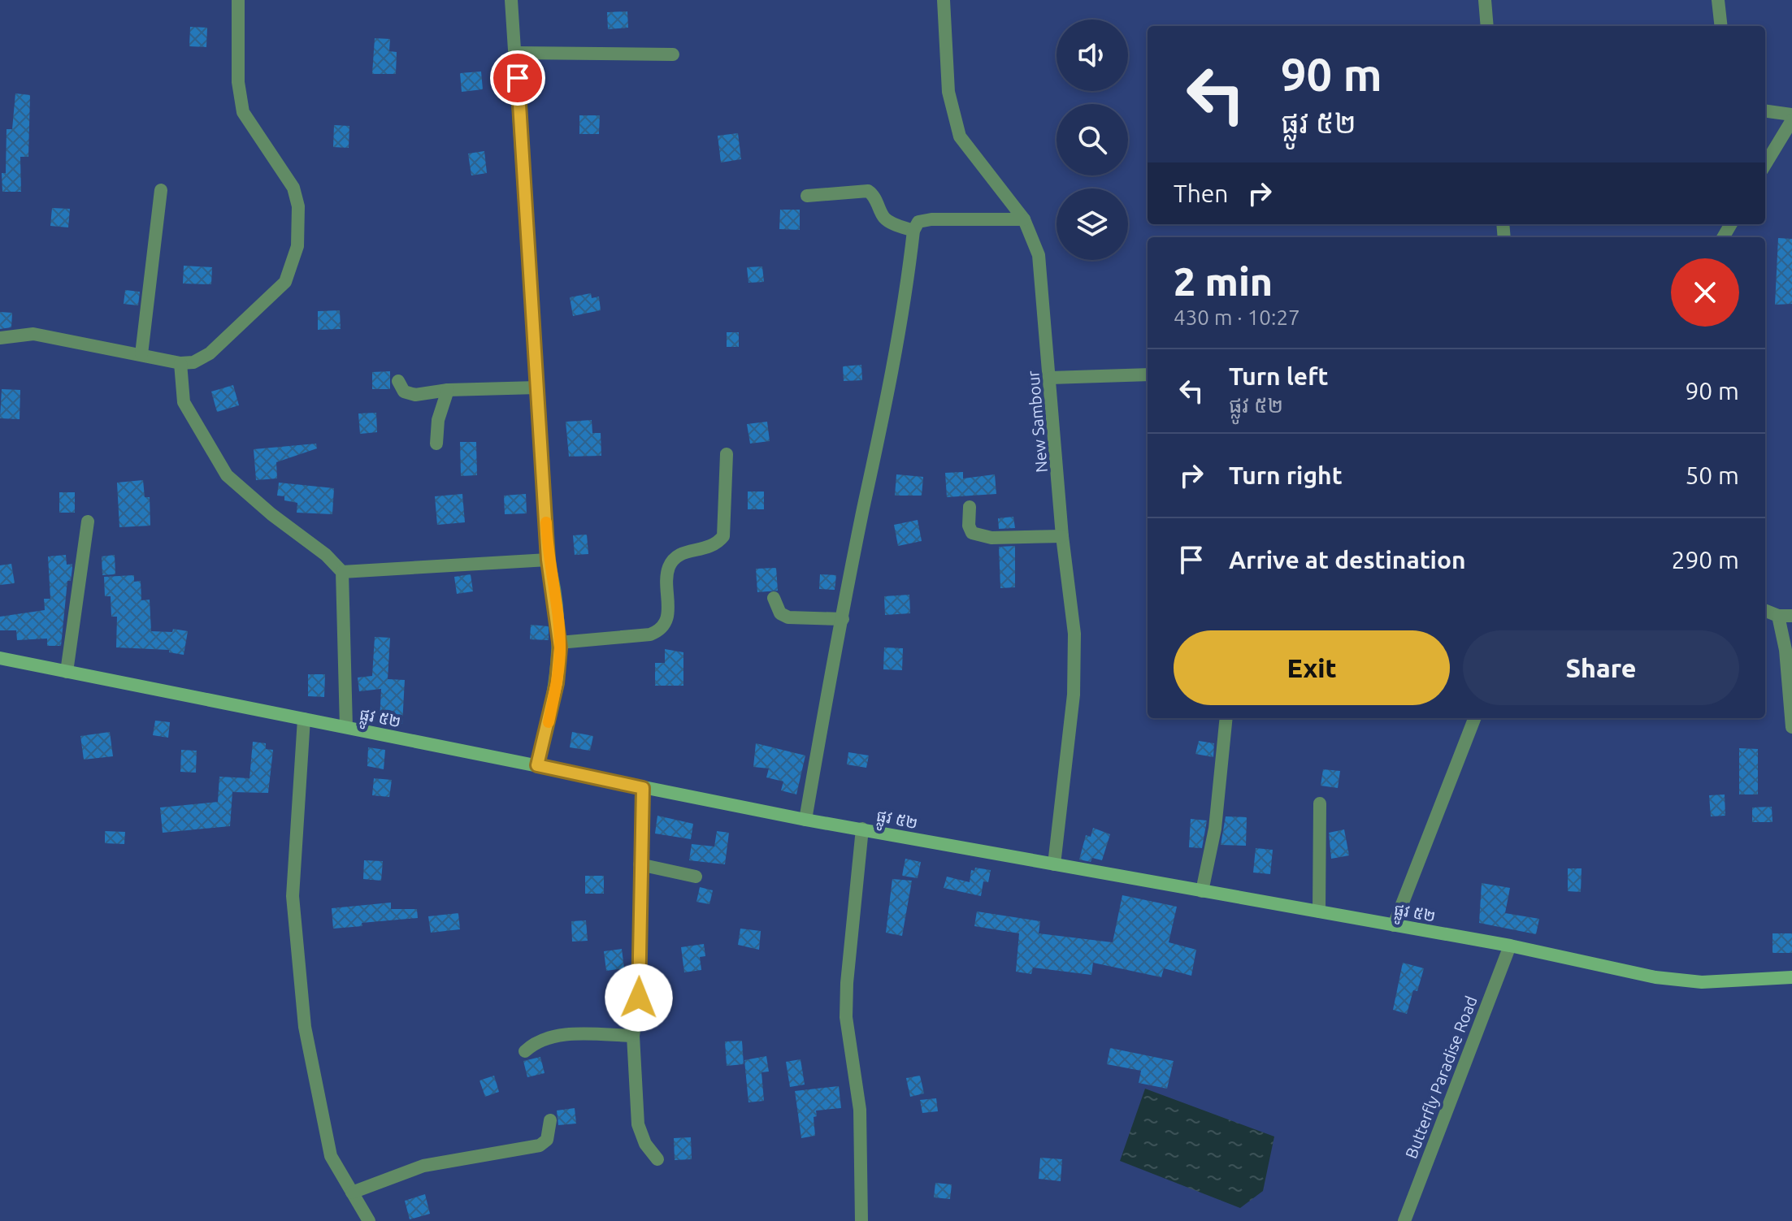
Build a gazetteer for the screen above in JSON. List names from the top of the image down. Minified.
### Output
{"streets":{"street":["New Sambour","ផ្លូវ ៥២","Butterfly Paradise Road"]},"crossings":[["New Sambour","ផ្លូវ ៥២"],["ផ្លូវ ៥២","Butterfly Paradise Road"]],"page":{"turn":["90 m","ផ្លូវ ៥២"],"then":"Then","heading":["2 min","430 m · 10:27"],"list":[{"name":"Turn left","note":"ផ្លូវ ៥២","value":"90 m"},{"name":"Turn right","value":"50 m"},{"name":"Arrive at destination","value":"290 m"}],"buttons":["Exit","Share"]}}
